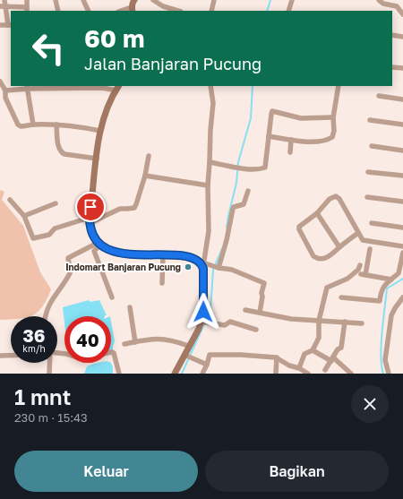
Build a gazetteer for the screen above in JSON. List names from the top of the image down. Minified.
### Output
{"places":["Indomart Banjaran Pucung"],"page":{"turn":["60 m","Jalan Banjaran Pucung"],"speed":"36 km/h","limit":"40","heading":["1 mnt","230 m · 15:43"],"buttons":["Keluar","Bagikan"]}}
